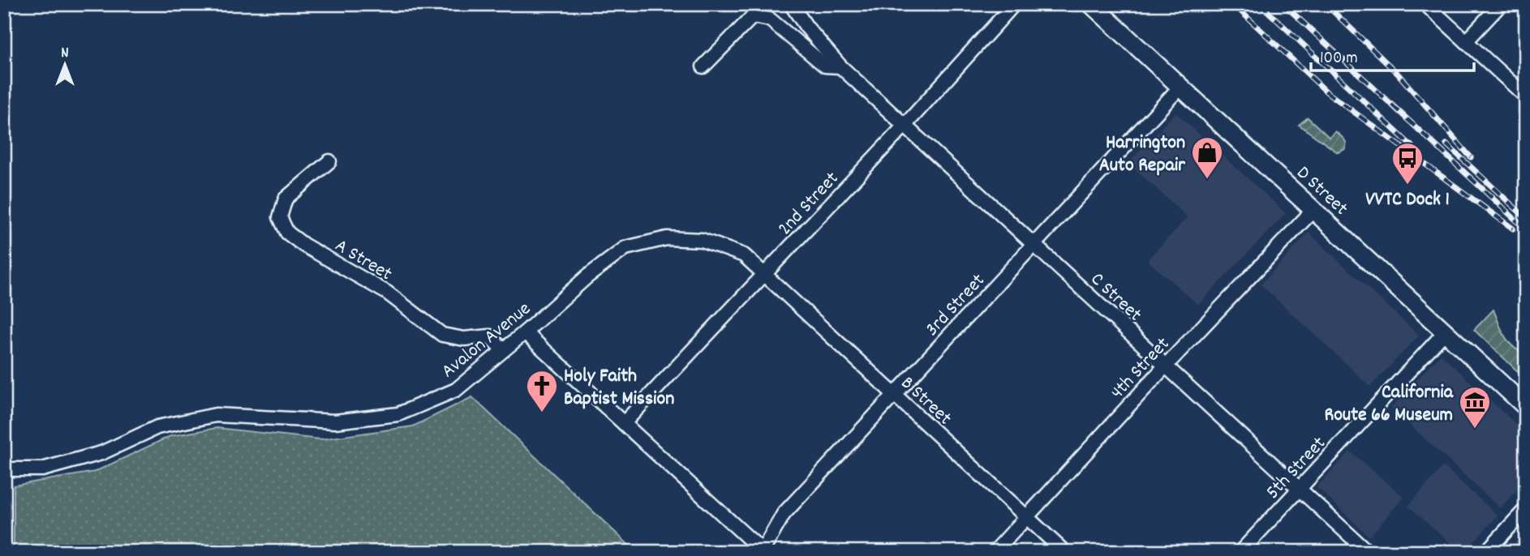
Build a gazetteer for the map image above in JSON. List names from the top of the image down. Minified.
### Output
{"streets":{"main road":["D Street"],"street":["2nd Street","A Street","C Street","3rd Street","Avalon Avenue","4th Street","B Street","5th Street"]},"crossings":[["D Street","3rd Street"],["D Street","4th Street"],["D Street","5th Street"],["2nd Street","C Street"],["2nd Street","Avalon Avenue"],["2nd Street","B Street"],["A Street","Avalon Avenue"],["C Street","3rd Street"],["C Street","4th Street"],["C Street","5th Street"],["3rd Street","B Street"],["Avalon Avenue","B Street"],["4th Street","B Street"]],"places":{"shop":["Harrington Auto Repair"],"bus stop":["VVTC Dock 1"],"church":["Holy Faith Baptist Mission"],"museum":["California Route 66 Museum"]},"scale_bar":"100 m","north":"top"}
